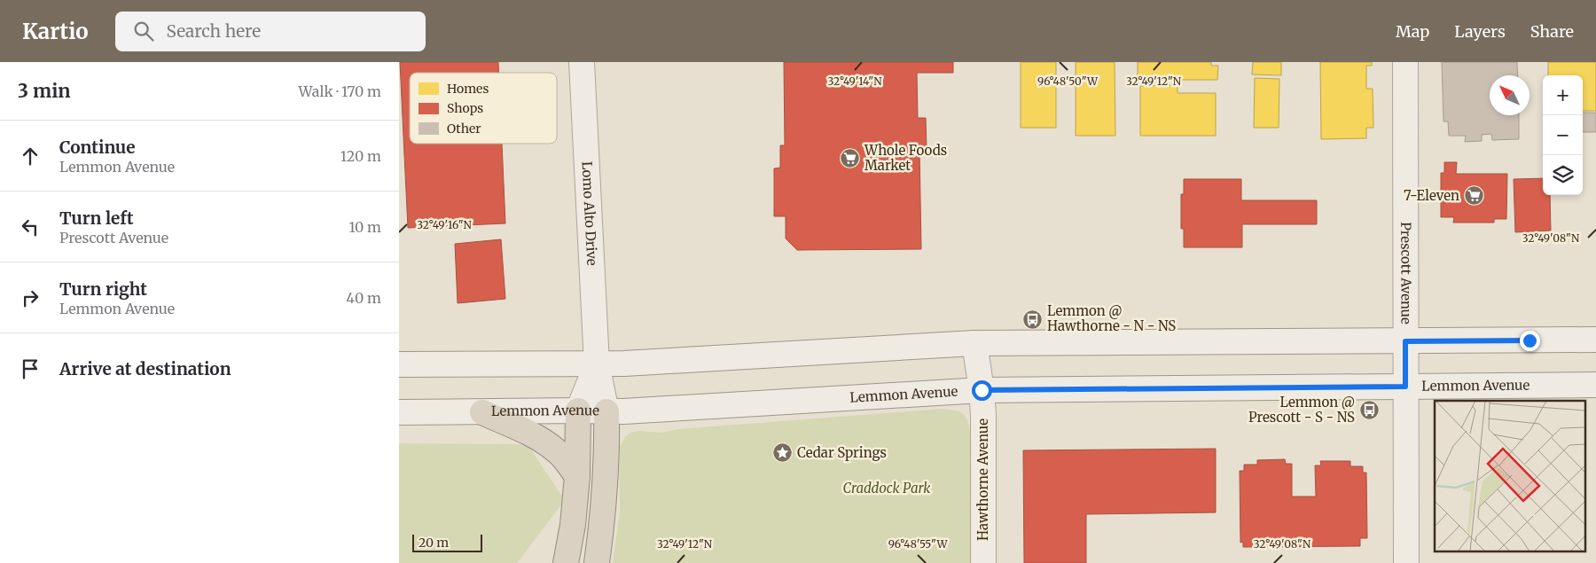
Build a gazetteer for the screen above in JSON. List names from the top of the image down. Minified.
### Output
{"streets":{"main road":["Lomo Alto Drive","Prescott Avenue","Lemmon Avenue","Hawthorne Avenue"]},"crossings":[["Lomo Alto Drive","Lemmon Avenue"],["Prescott Avenue","Lemmon Avenue"],["Lemmon Avenue","Hawthorne Avenue"]],"parks":["Craddock Park"],"places":{"supermarket":["Whole Foods Market","7-Eleven"],"bus stop":["Lemmon @ Hawthorne - N - NS","Lemmon @ Prescott - S - NS"],"place":["Cedar Springs"]},"legend":["Homes","Shops","Other"],"scale_bar":"20 m","north":"top left","page":{"header":"Kartio","search":"Search here","nav":["Map","Layers","Share"],"heading":["3 min","Walk · 170 m"],"map_buttons":["+","−"],"list":[["Continue","Lemmon Avenue","120 m"],["Turn left","Prescott Avenue","10 m"],["Turn right","Lemmon Avenue","40 m"],"Arrive at destination"],"scale":"20 m"},"coordinates":["96°48'50\"W","32°49'14\"N","32°49'12\"N","32°49'16\"N","32°49'08\"N","96°48'55\"W"]}
